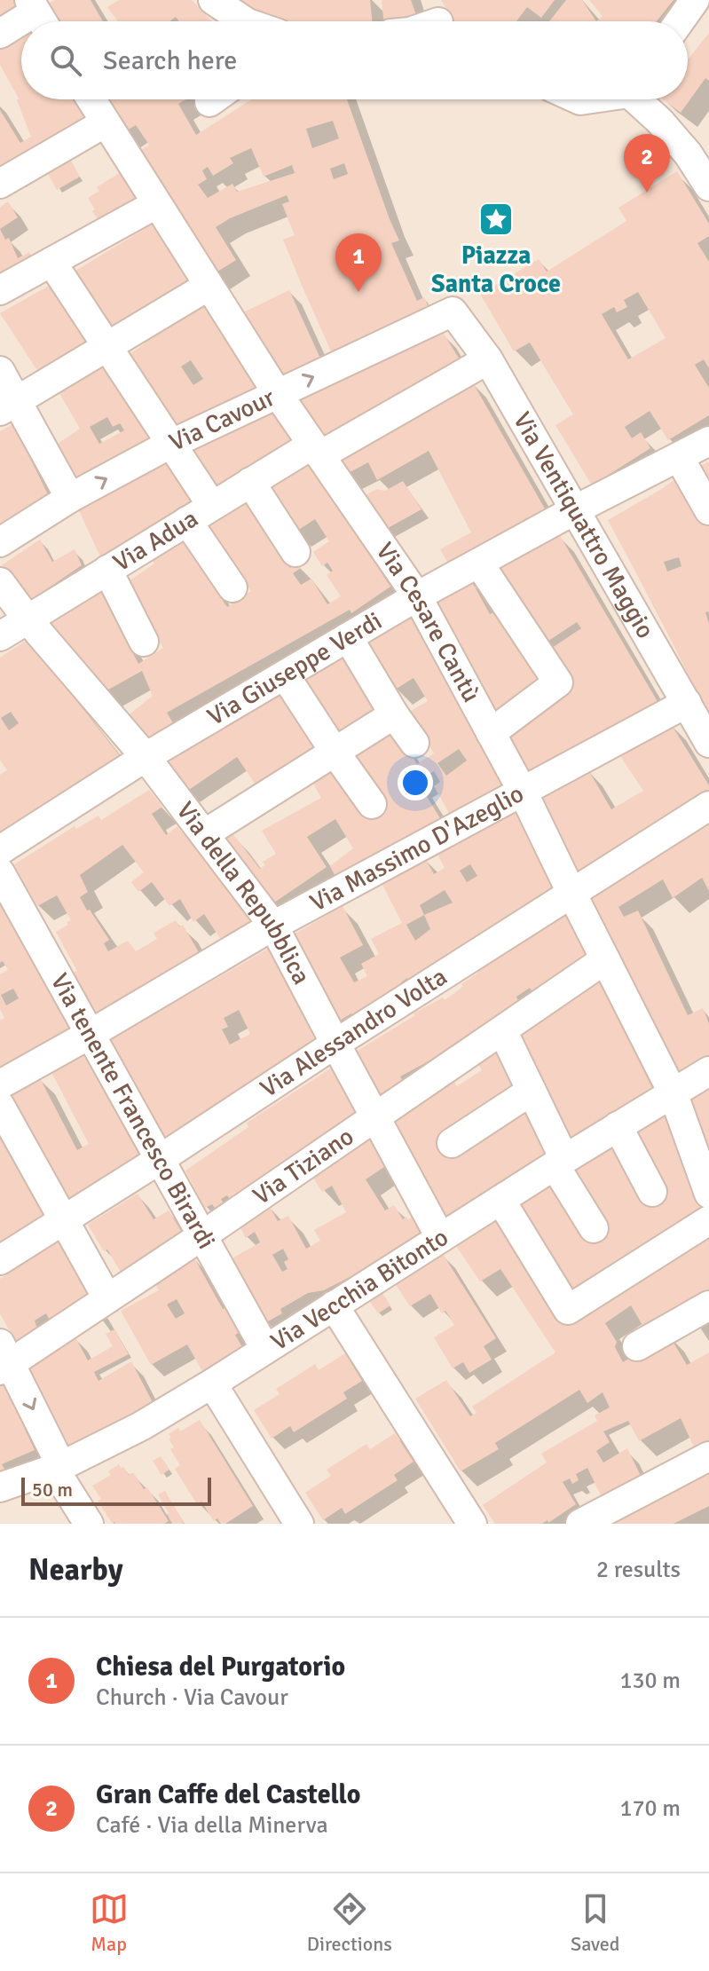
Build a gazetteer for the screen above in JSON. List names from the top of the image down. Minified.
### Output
{"streets":{"street":["Via Cavour","Via Ventiquattro Maggio","Via Adua","Via Cesare Cantù","Via Giuseppe Verdi","Via Massimo D'Azeglio","Via della Repubblica","Via Alessandro Volta","Via tenente Francesco Birardi","Via Tiziano","Via Vecchia Bitonto"]},"crossings":[["Via Cavour","Via Ventiquattro Maggio"],["Via Cavour","Via Cesare Cantù"],["Via Ventiquattro Maggio","Via Adua"],["Via Ventiquattro Maggio","Via Giuseppe Verdi"],["Via Ventiquattro Maggio","Via Massimo D'Azeglio"],["Via Adua","Via Cesare Cantù"],["Via Adua","Via della Repubblica"],["Via Cesare Cantù","Via Giuseppe Verdi"],["Via Cesare Cantù","Via Massimo D'Azeglio"],["Via Cesare Cantù","Via Alessandro Volta"],["Via Cesare Cantù","Via Tiziano"],["Via Cesare Cantù","Via Vecchia Bitonto"],["Via Giuseppe Verdi","Via della Repubblica"],["Via Massimo D'Azeglio","Via della Repubblica"],["Via Massimo D'Azeglio","Via tenente Francesco Birardi"],["Via della Repubblica","Via Alessandro Volta"],["Via della Repubblica","Via Tiziano"],["Via della Repubblica","Via Vecchia Bitonto"],["Via Alessandro Volta","Via tenente Francesco Birardi"],["Via tenente Francesco Birardi","Via Tiziano"],["Via tenente Francesco Birardi","Via Vecchia Bitonto"]],"places":{"place":["Piazza Santa Croce"]},"scale_bar":"50 m","page":{"search":"Search here","pins":["2","1"],"scale":"50 m","heading":["Nearby","2 results"],"list":[{"mark":"1","name":"Chiesa del Purgatorio","note":"Church · Via Cavour","value":"130 m"},{"mark":"2","name":"Gran Caffe del Castello","note":"Café · Via della Minerva","value":"170 m"}],"nav":["Map","Directions","Saved"]}}
